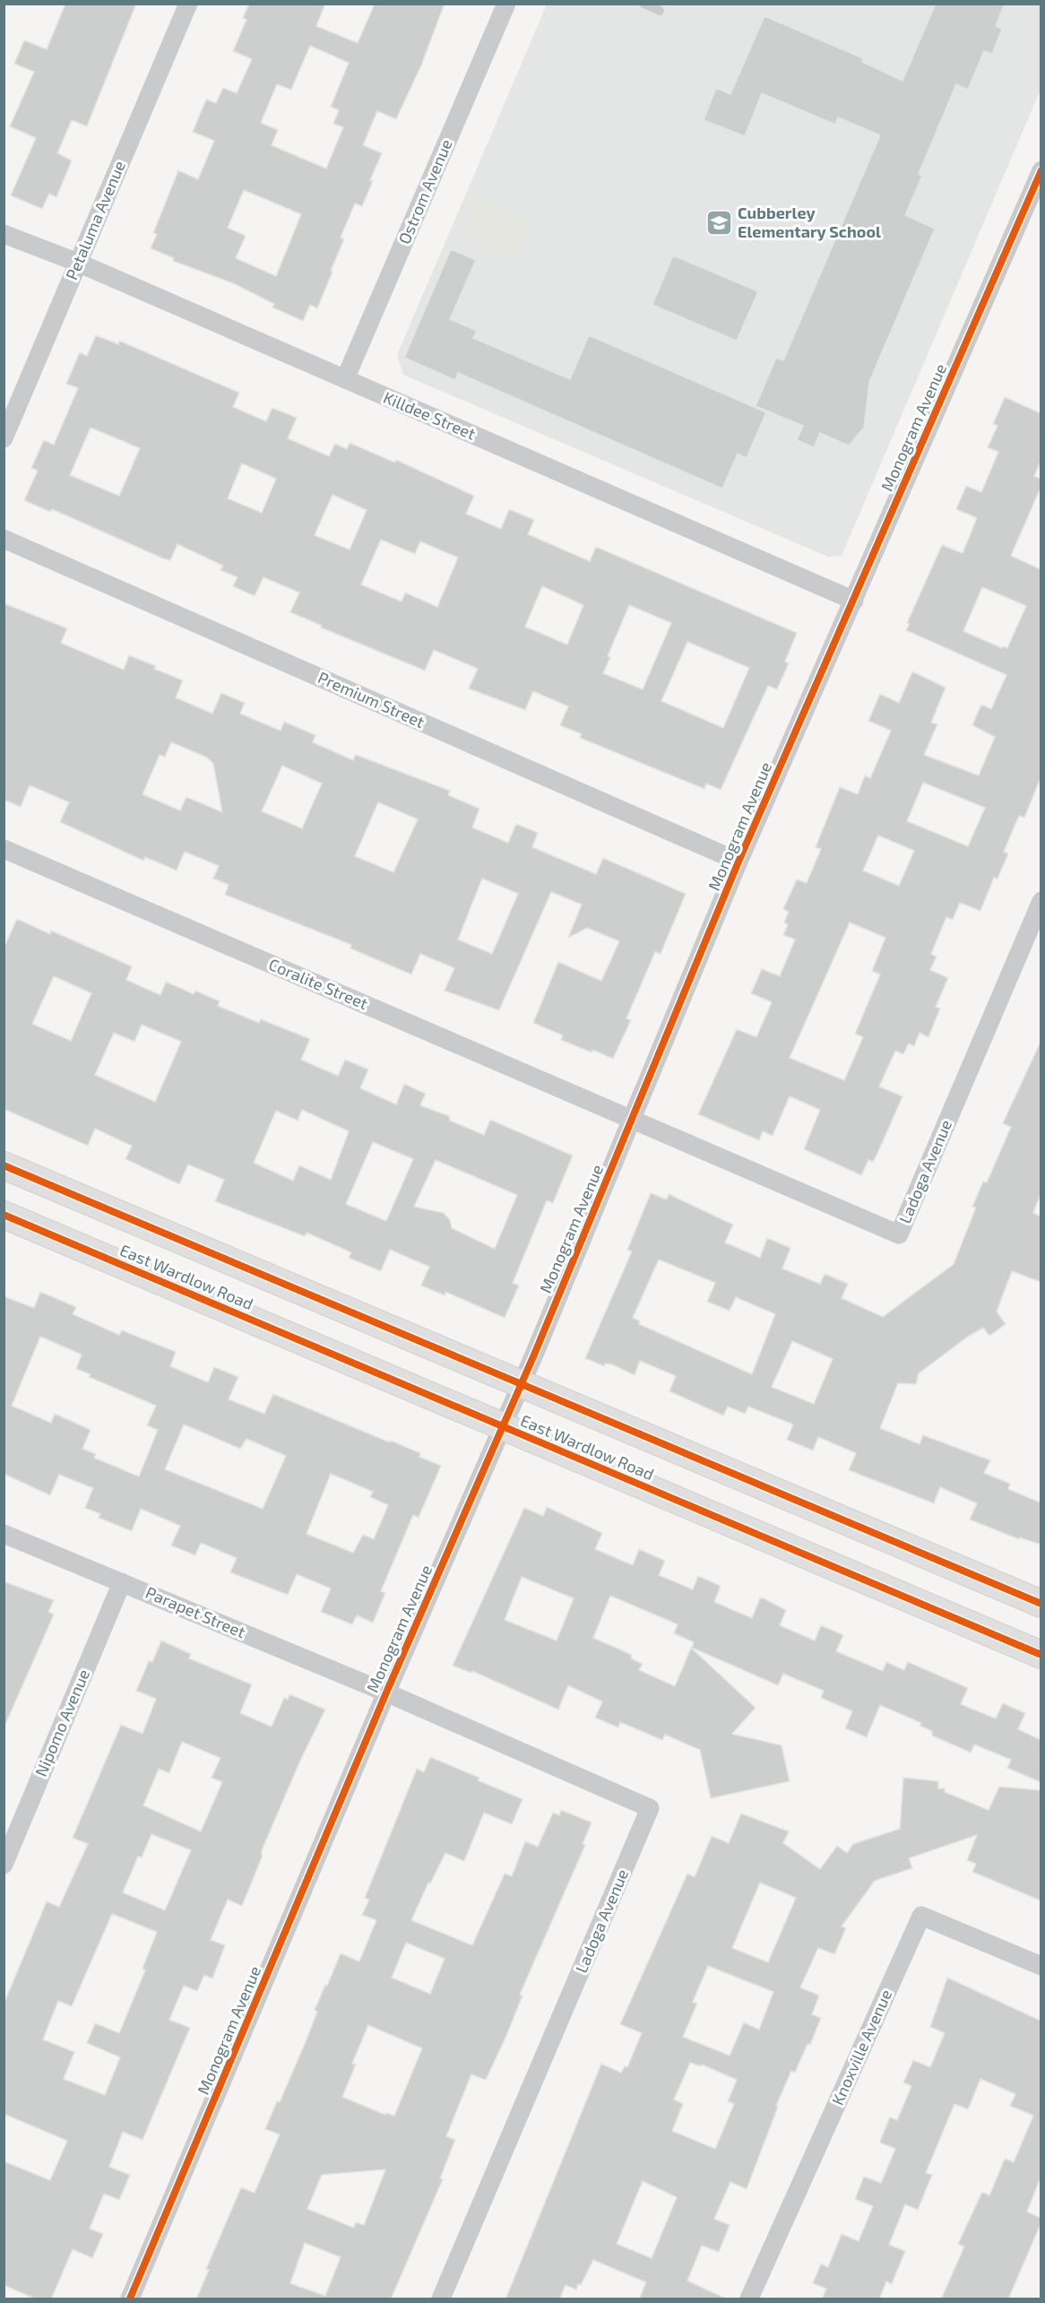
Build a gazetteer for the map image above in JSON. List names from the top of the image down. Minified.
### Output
{"streets":{"main road":["East Wardlow Road"],"street":["Ostrom Avenue","Petaluma Avenue","Killdee Street","Monogram Avenue","Premium Street","Coralite Street","Ladoga Avenue","Parapet Street","Nipomo Avenue","Knoxville Avenue"]},"crossings":[["Ostrom Avenue","Killdee Street"],["Petaluma Avenue","Killdee Street"],["Killdee Street","Monogram Avenue"],["Monogram Avenue","Premium Street"],["Monogram Avenue","Coralite Street"],["Monogram Avenue","Ladoga Avenue"],["Monogram Avenue","East Wardlow Road"],["Monogram Avenue","Parapet Street"],["Coralite Street","Ladoga Avenue"],["Ladoga Avenue","Parapet Street"],["Parapet Street","Nipomo Avenue"]],"places":{"school or university":["Cubberley Elementary School"]}}
